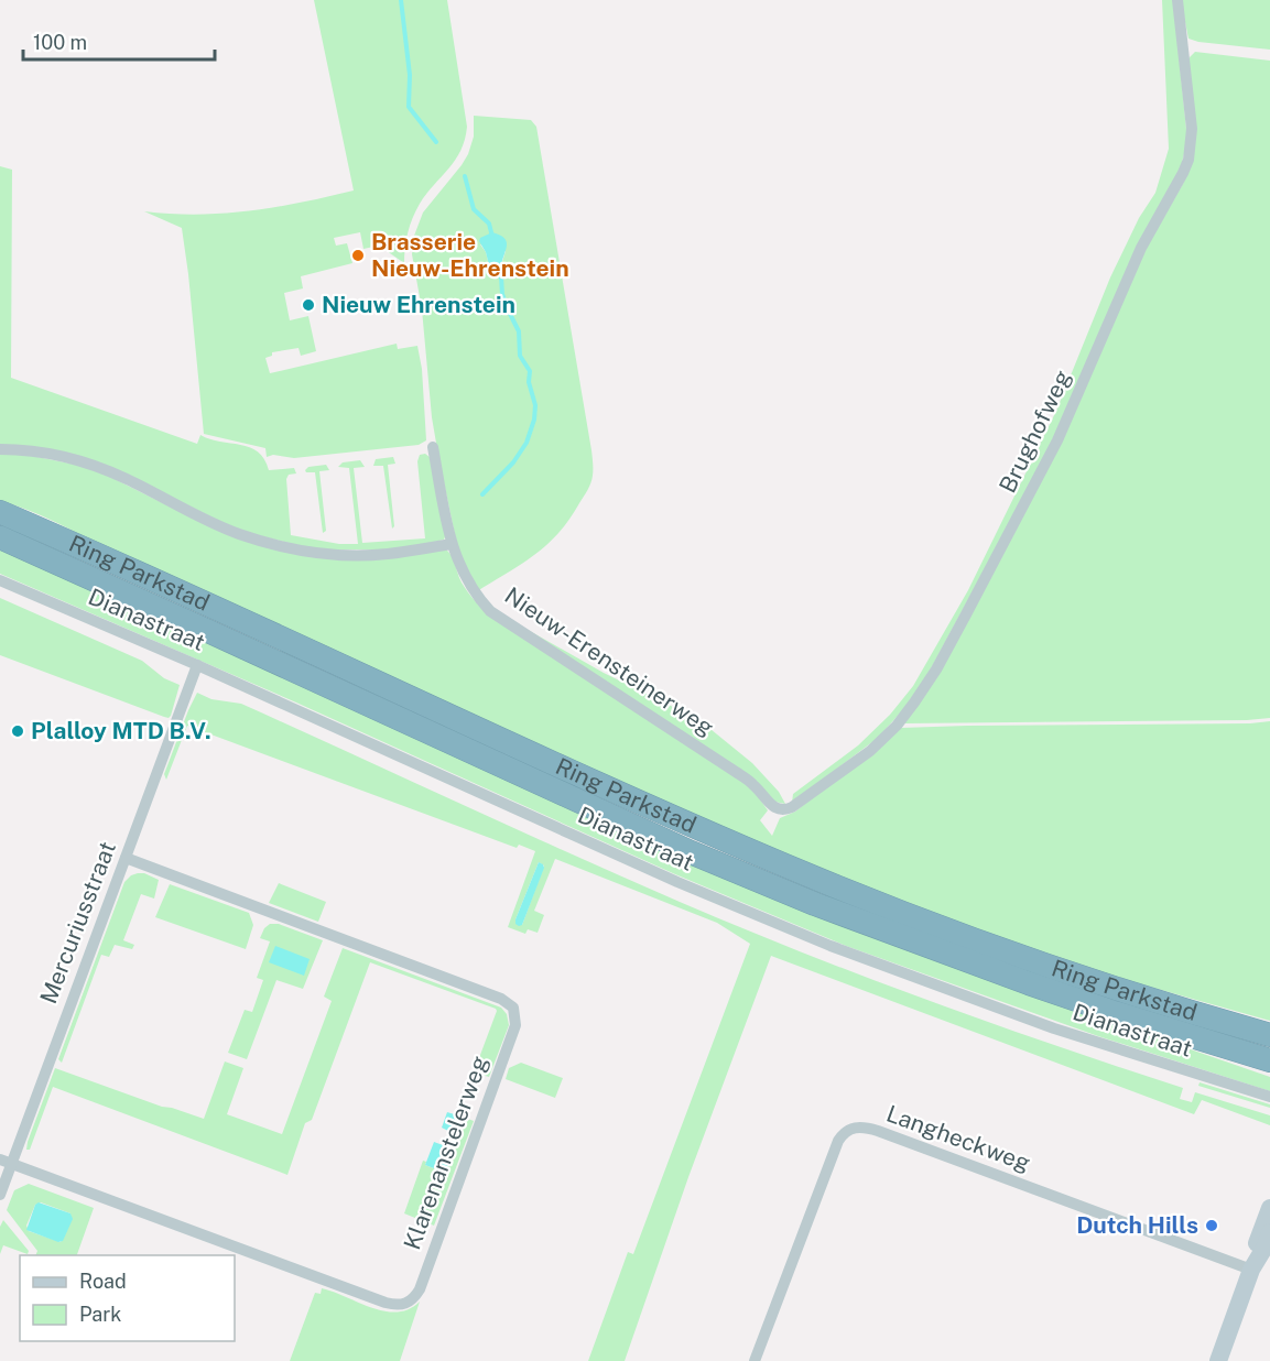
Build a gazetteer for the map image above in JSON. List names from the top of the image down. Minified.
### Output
{"streets":{"highway":["Ring Parkstad"],"street":["Brughofweg","Dianastraat","Nieuw-Erensteinerweg","Mercuriusstraat","Langheckweg","Klarenanstelerweg"]},"crossings":[["Brughofweg","Nieuw-Erensteinerweg"],["Dianastraat","Mercuriusstraat"],["Mercuriusstraat","Klarenanstelerweg"]],"places":["Brasserie Nieuw-Ehrenstein","Nieuw Ehrenstein","Plalloy MTD B.V.","Dutch Hills"],"legend":["Road","Park"],"scale_bar":"100 m"}
